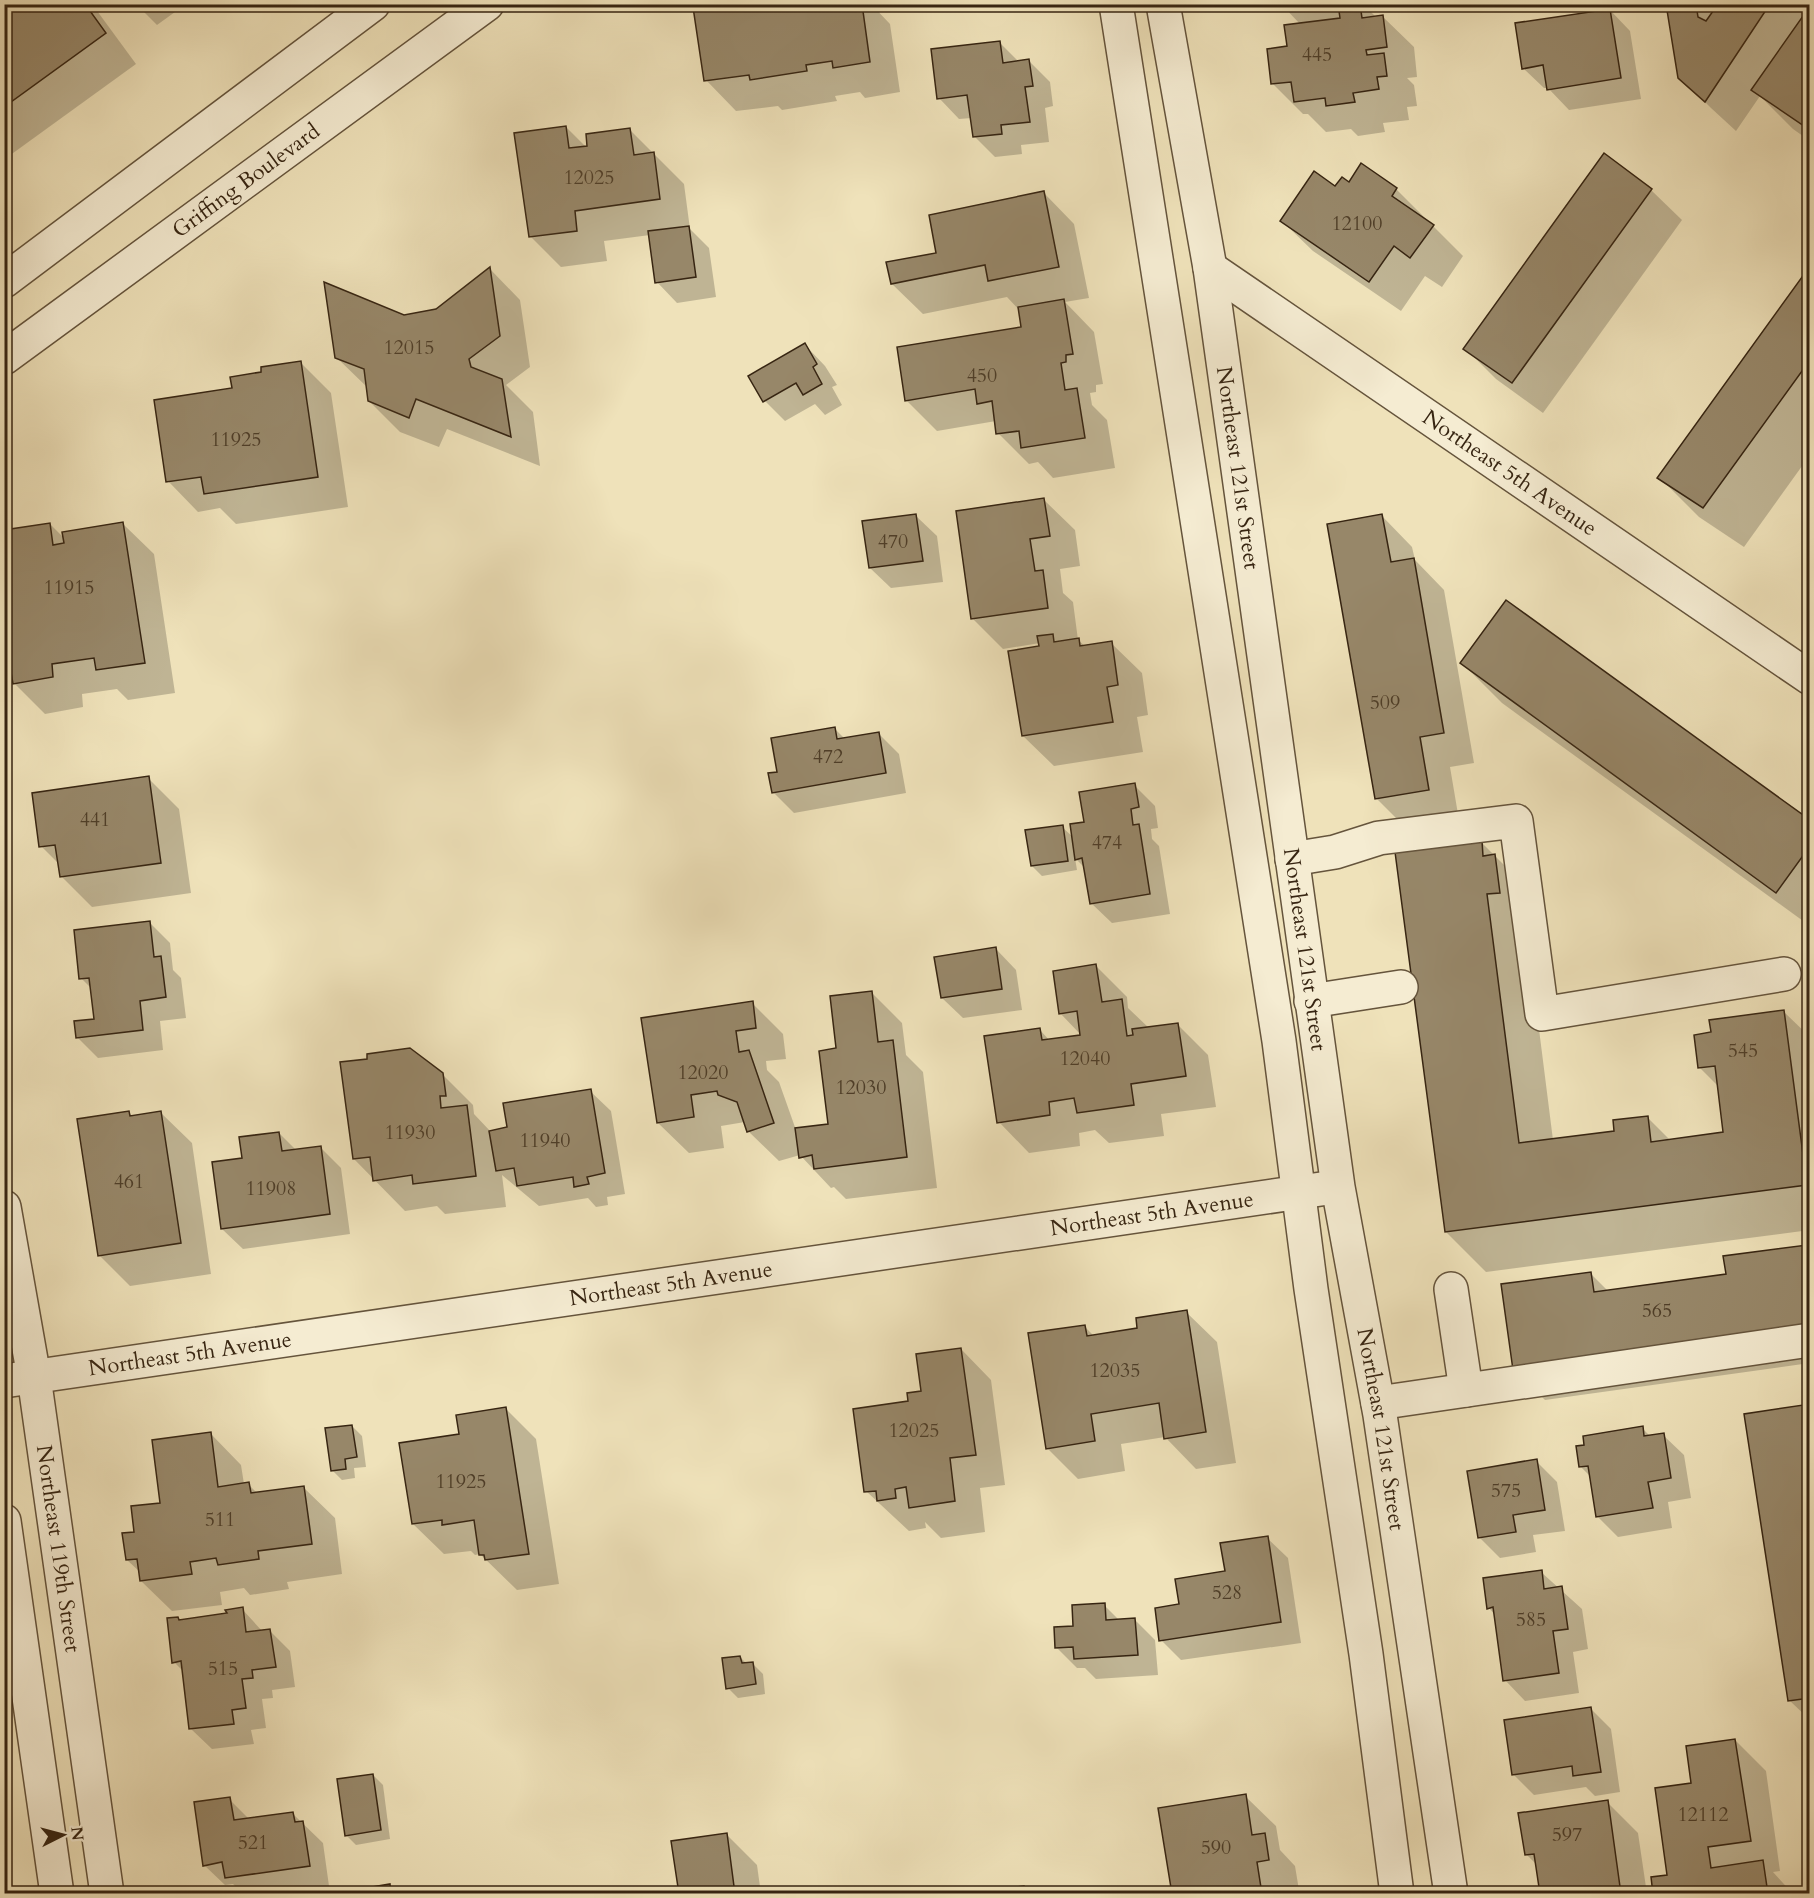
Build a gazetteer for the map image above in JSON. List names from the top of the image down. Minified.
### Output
{"streets":{"street":["Griffing Boulevard","Northeast 121st Street","Northeast 5th Avenue","Northeast 119th Street"]},"crossings":[["Northeast 121st Street","Northeast 5th Avenue"],["Northeast 5th Avenue","Northeast 119th Street"]],"house_numbers":["445","12025","12100","12015","450","11925","470","11915","509","472","441","474","545","12040","12020","12030","11930","11940","461","11908","565","12035","12025","11925","575","511","528","585","515","12112","597","521","590"],"north":"right"}
